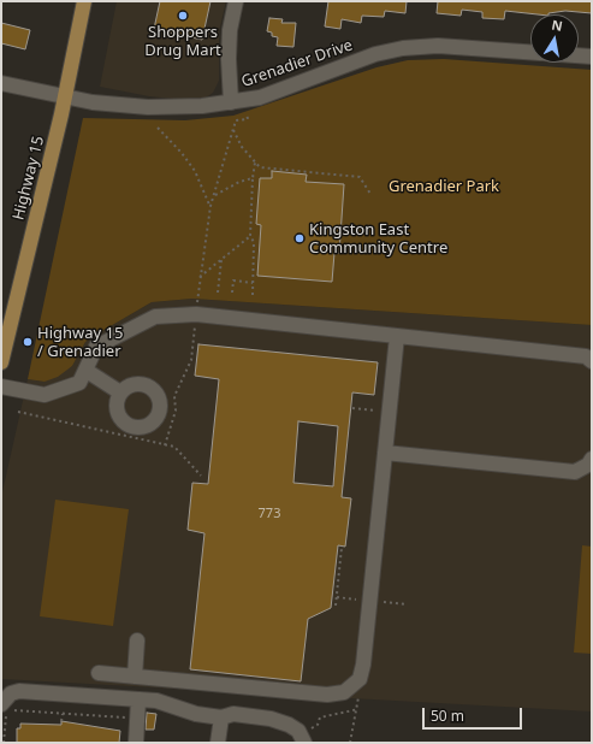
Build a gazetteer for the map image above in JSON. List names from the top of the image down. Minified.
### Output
{"streets":{"main road":["Highway 15"],"street":["Grenadier Drive"]},"crossings":[["Grenadier Drive","Highway 15"]],"parks":["Grenadier Park"],"places":["Shoppers Drug Mart","Kingston East Community Centre","Highway 15 / Grenadier"],"house_numbers":["773"],"scale_bar":"50 m","north":"top"}
